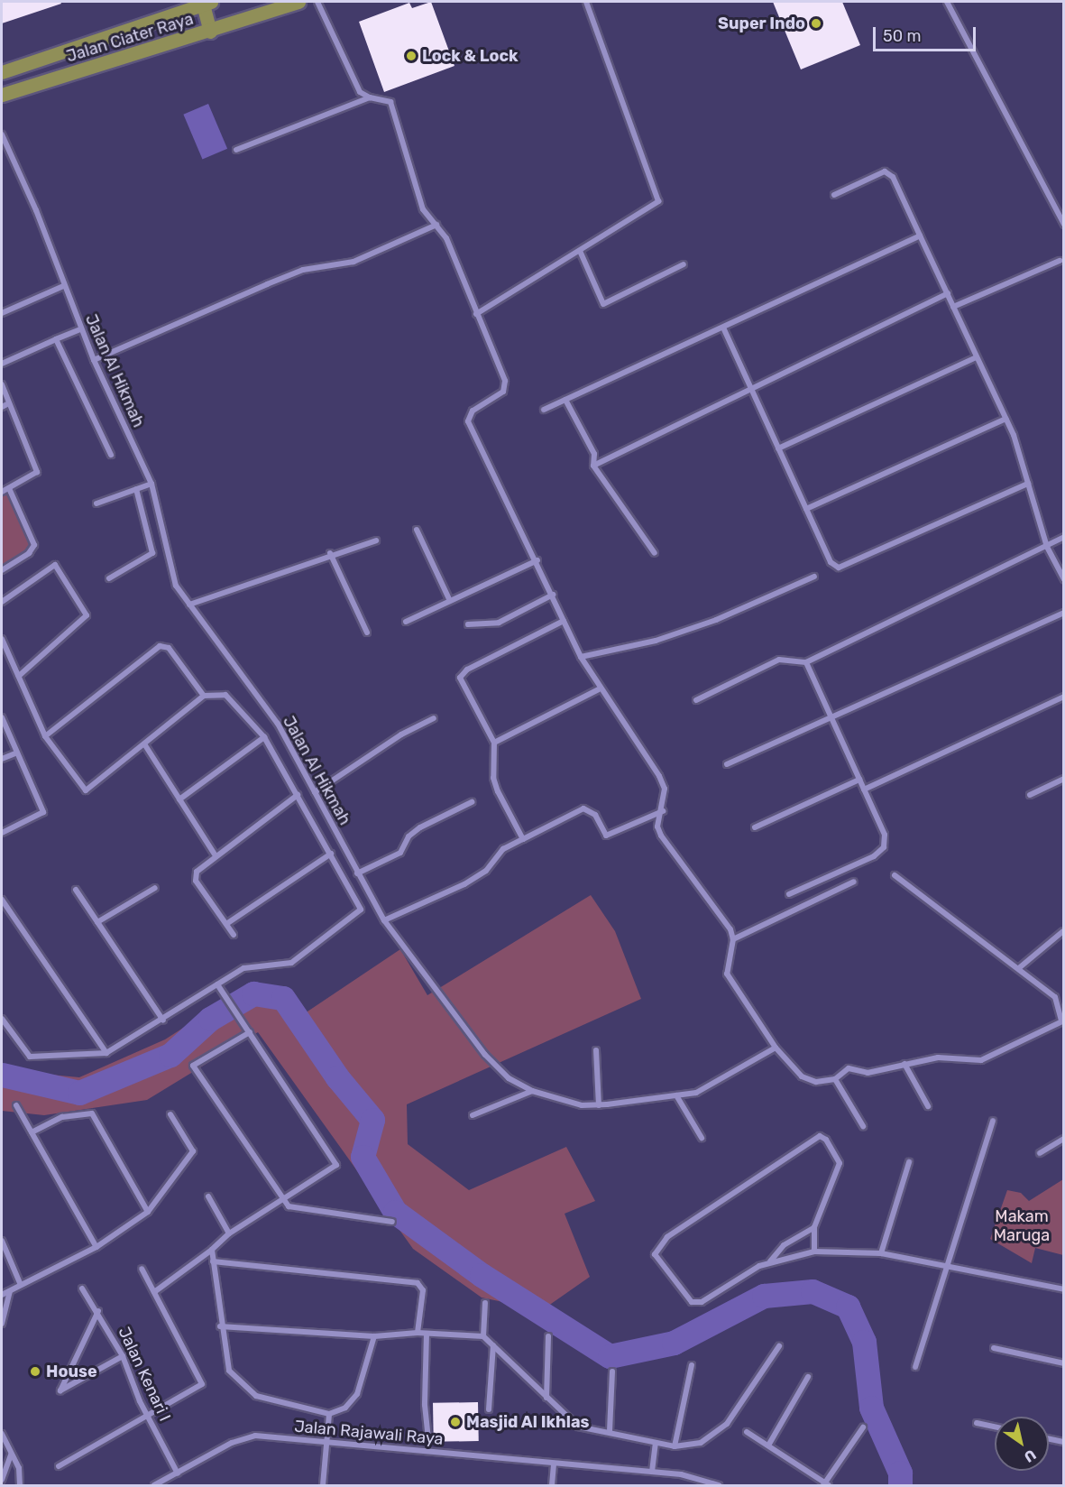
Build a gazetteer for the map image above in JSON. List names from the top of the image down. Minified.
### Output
{"streets":{"main road":["Jalan Ciater Raya"],"street":["Jalan Al Hikmah","Jalan Kenari I","Jalan Rajawali Raya"]},"crossings":[["Jalan Kenari I","Jalan Rajawali Raya"]],"parks":["Makam Maruga"],"places":["Super Indo","Lock & Lock","House","Masjid Al Ikhlas"],"scale_bar":"50 m","north":"bottom right"}
